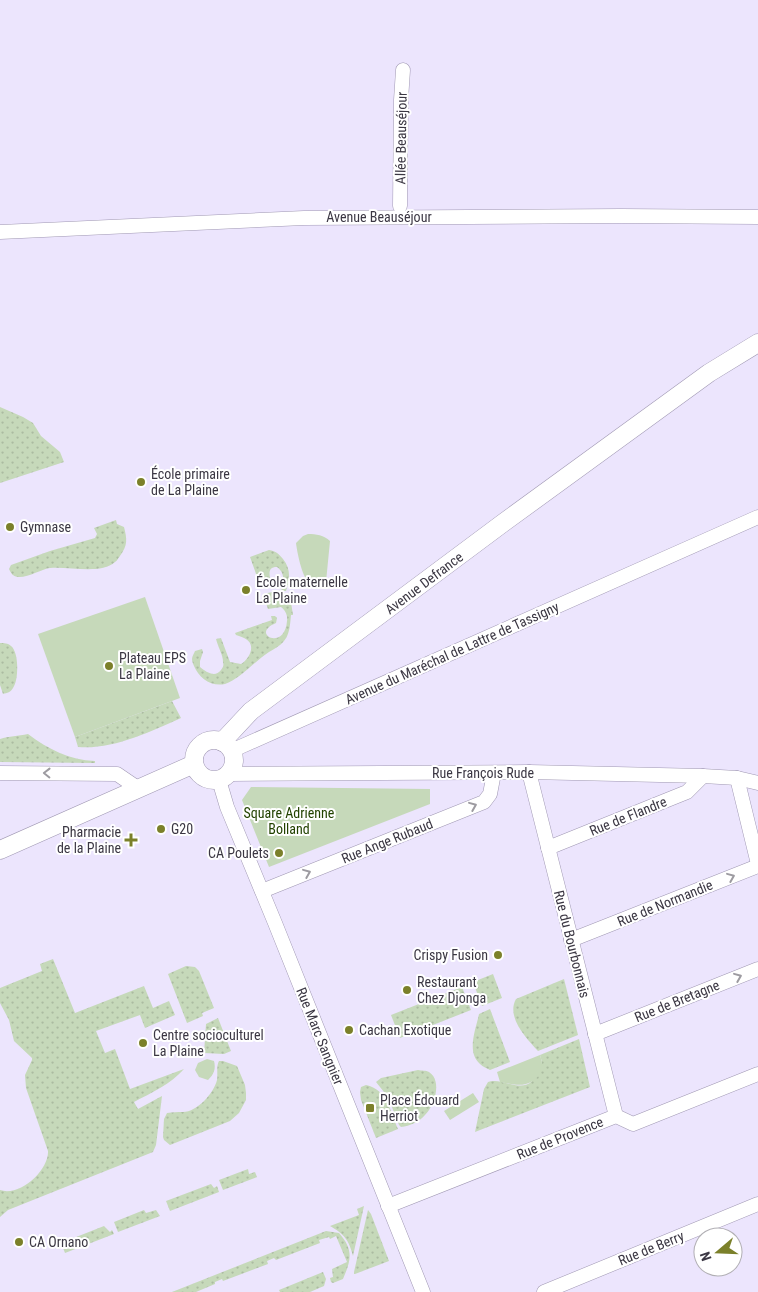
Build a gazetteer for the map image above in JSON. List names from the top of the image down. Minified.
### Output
{"streets":{"street":["Allée Beauséjour","Avenue Beauséjour","Avenue Defrance","Avenue du Maréchal de Lattre de Tassigny","Rue François Rude","Rue de Flandre","Rue Ange Rubaud","Rue de Normandie","Rue du Bourbonnais","Rue de Bretagne","Rue Marc Sangnier","Rue de Provence","Rue de Berry"]},"crossings":[["Avenue Defrance","Avenue du Maréchal de Lattre de Tassigny"],["Avenue Defrance","Rue François Rude"],["Avenue Defrance","Rue Marc Sangnier"],["Avenue du Maréchal de Lattre de Tassigny","Rue François Rude"],["Avenue du Maréchal de Lattre de Tassigny","Rue Marc Sangnier"],["Rue François Rude","Rue de Flandre"],["Rue François Rude","Rue Ange Rubaud"],["Rue François Rude","Rue du Bourbonnais"],["Rue François Rude","Rue Marc Sangnier"],["Rue de Flandre","Rue du Bourbonnais"],["Rue Ange Rubaud","Rue Marc Sangnier"],["Rue de Normandie","Rue du Bourbonnais"],["Rue du Bourbonnais","Rue de Bretagne"],["Rue du Bourbonnais","Rue de Provence"],["Rue Marc Sangnier","Rue de Provence"]],"one_way":["Rue Ange Rubaud","Rue de Normandie","Rue de Bretagne"],"parks":["Square Adrienne Bolland"],"places":{"other":["École primaire de La Plaine","Gymnase","École maternelle La Plaine","Plateau EPS La Plaine","G20","CA Poulets","Crispy Fusion","Restaurant Chez Djonga","Cachan Exotique","Centre socioculturel La Plaine","CA Ornano"],"health":["Pharmacie de la Plaine"],"transit":["Place Édouard Herriot"]},"north":"left"}
